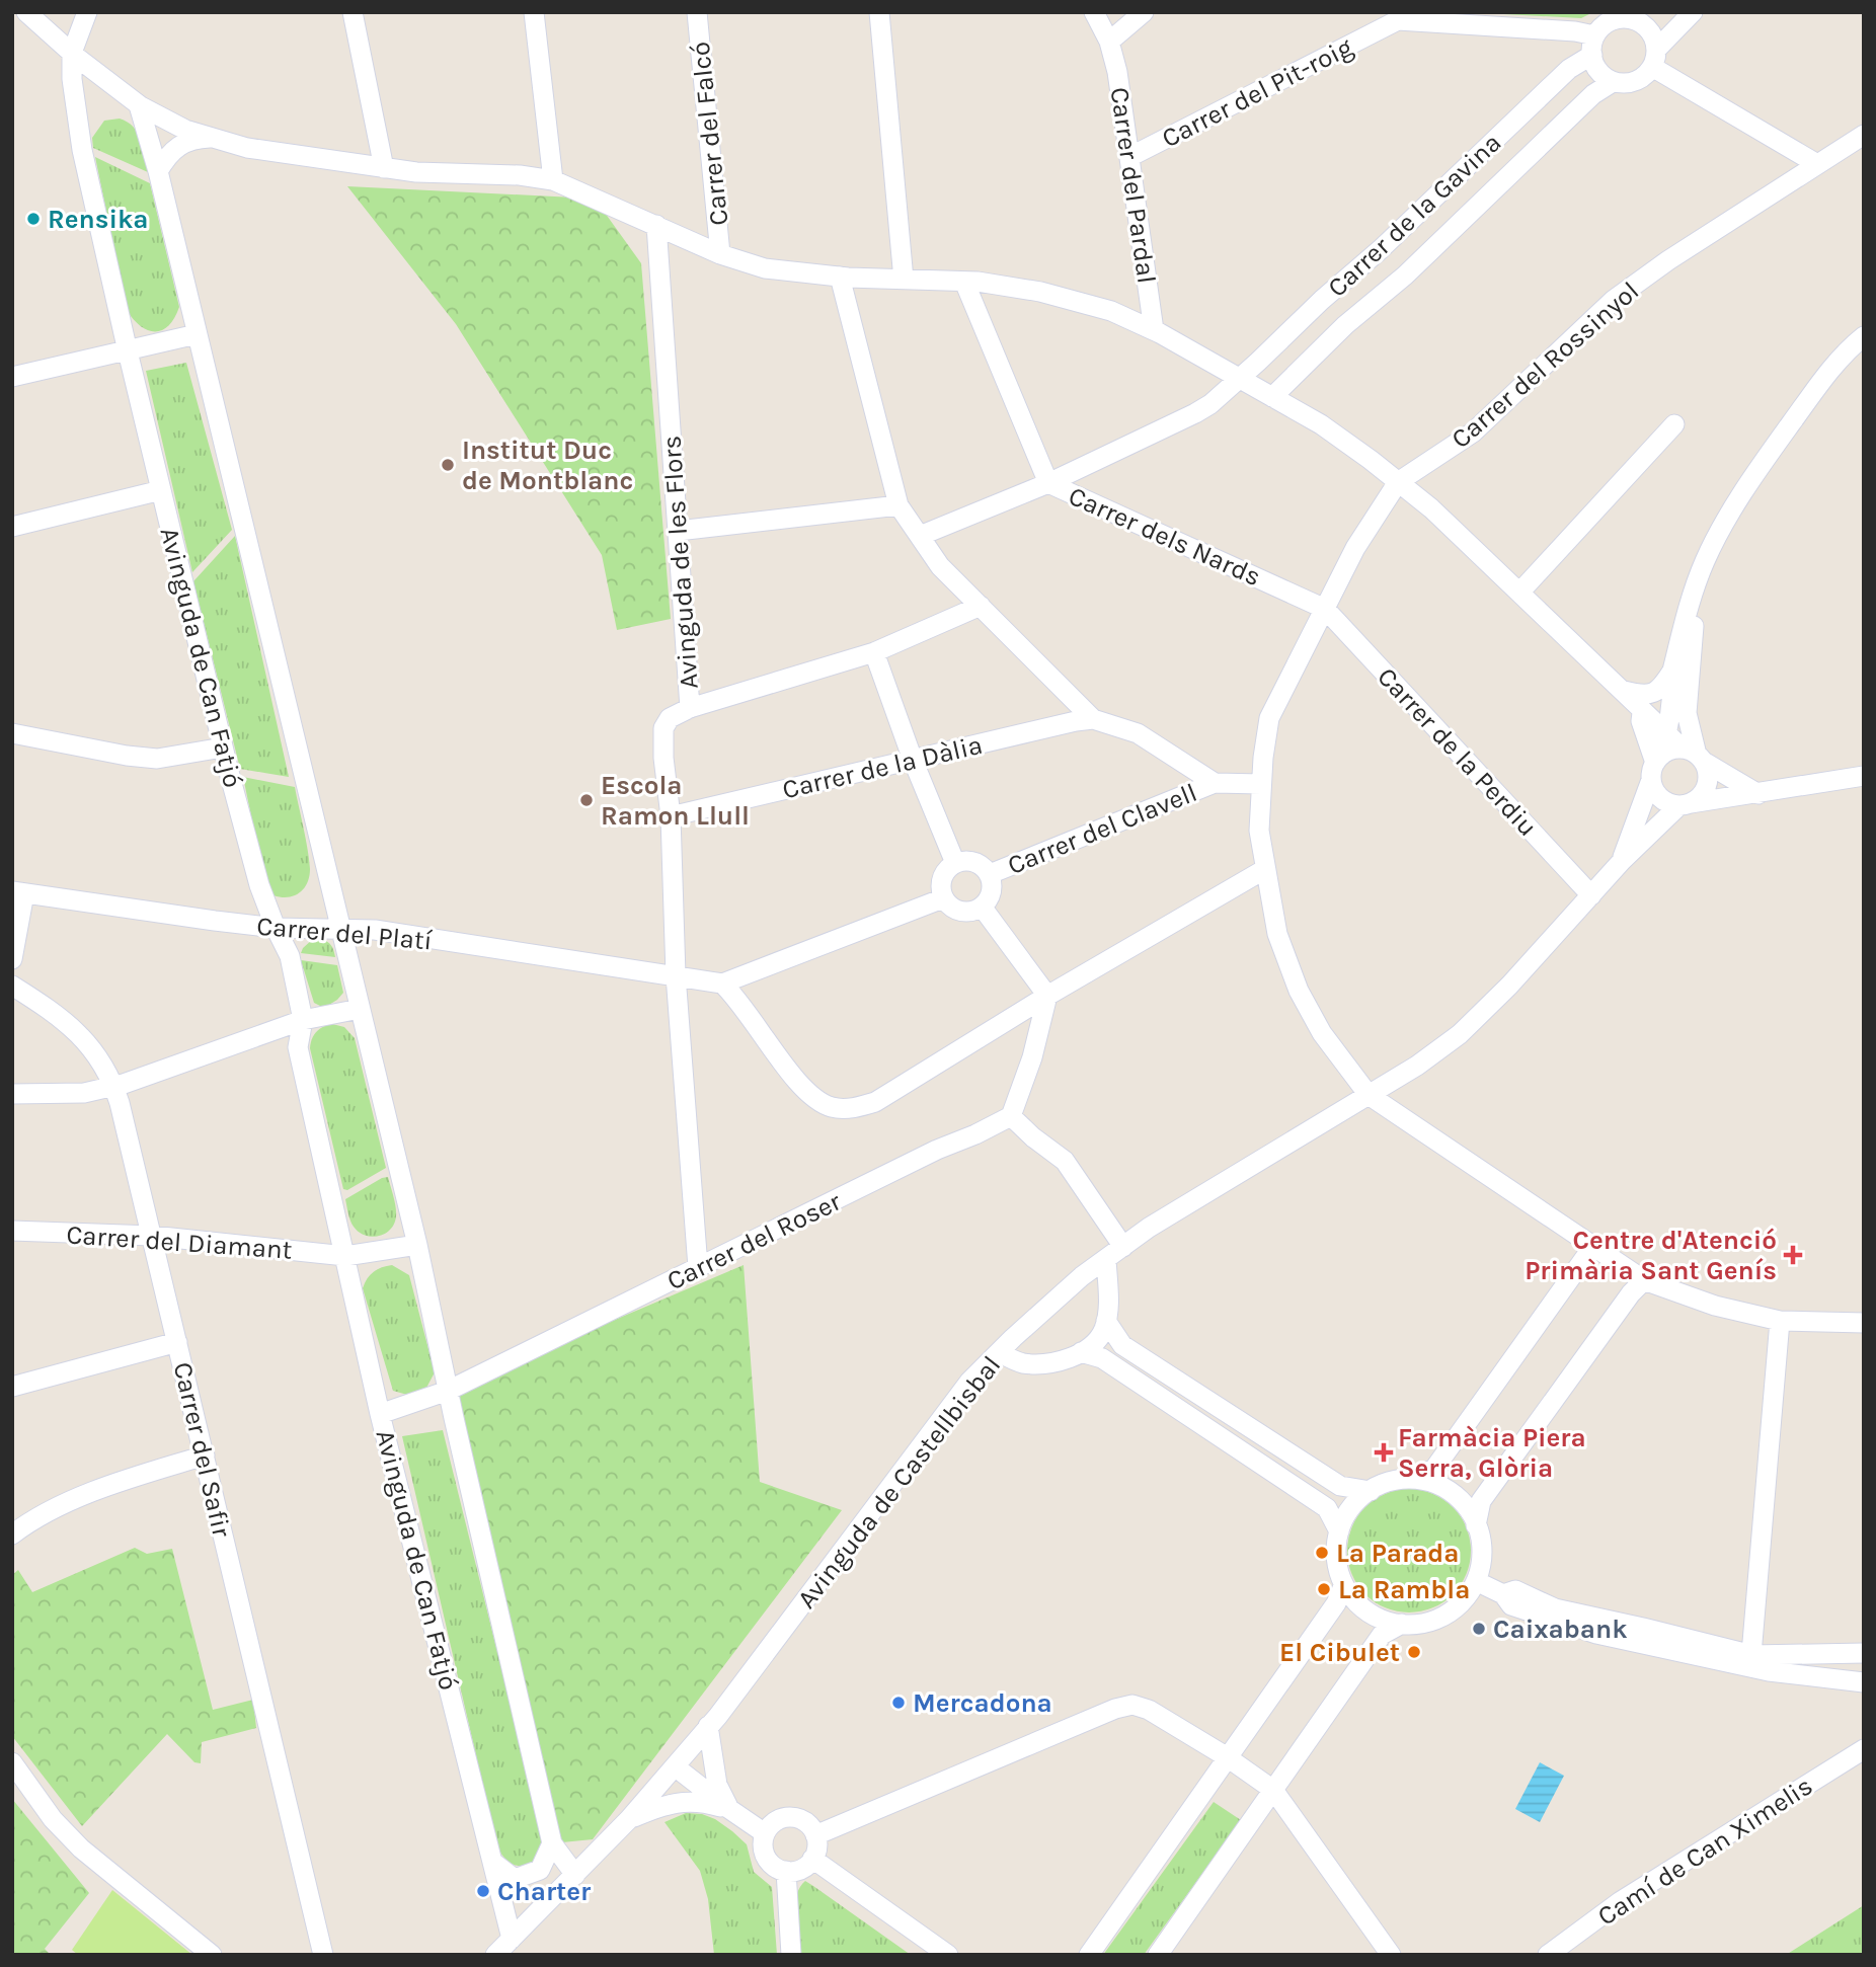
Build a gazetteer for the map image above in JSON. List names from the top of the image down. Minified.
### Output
{"streets":{"street":["Carrer del Pit-roig","Carrer del Falcó","Carrer del Pardal","Carrer de la Gavina","Carrer del Rossinyol","Carrer dels Nards","Avinguda de les Flors","Avinguda de Can Fatjó","Carrer de la Perdiu","Carrer de la Dàlia","Carrer del Clavell","Carrer del Platí","Carrer del Roser","Carrer del Diamant","Carrer del Safir","Avinguda de Castellbisbal","Camí de Can Ximelis"]},"crossings":[["Carrer del Pit-roig","Carrer del Pardal"],["Carrer del Pit-roig","Carrer de la Gavina"],["Carrer de la Gavina","Carrer dels Nards"],["Carrer del Rossinyol","Carrer dels Nards"],["Carrer del Rossinyol","Carrer de la Perdiu"],["Carrer del Rossinyol","Avinguda de Castellbisbal"],["Carrer dels Nards","Carrer de la Perdiu"],["Avinguda de les Flors","Carrer de la Dàlia"],["Avinguda de les Flors","Carrer del Platí"],["Avinguda de les Flors","Carrer del Roser"],["Avinguda de Can Fatjó","Carrer del Platí"],["Avinguda de Can Fatjó","Carrer del Roser"],["Avinguda de Can Fatjó","Carrer del Diamant"],["Avinguda de Can Fatjó","Avinguda de Castellbisbal"],["Carrer de la Perdiu","Avinguda de Castellbisbal"],["Carrer del Diamant","Carrer del Safir"]],"places":{"other":["Rensika","Institut Duc de Montblanc","Escola Ramon Llull","La Parada","La Rambla","Caixabank","El Cibulet","Mercadona","Charter"],"health":["Centre d'Atenció Primària Sant Genís","Farmàcia Piera Serra, Glòria"]}}
